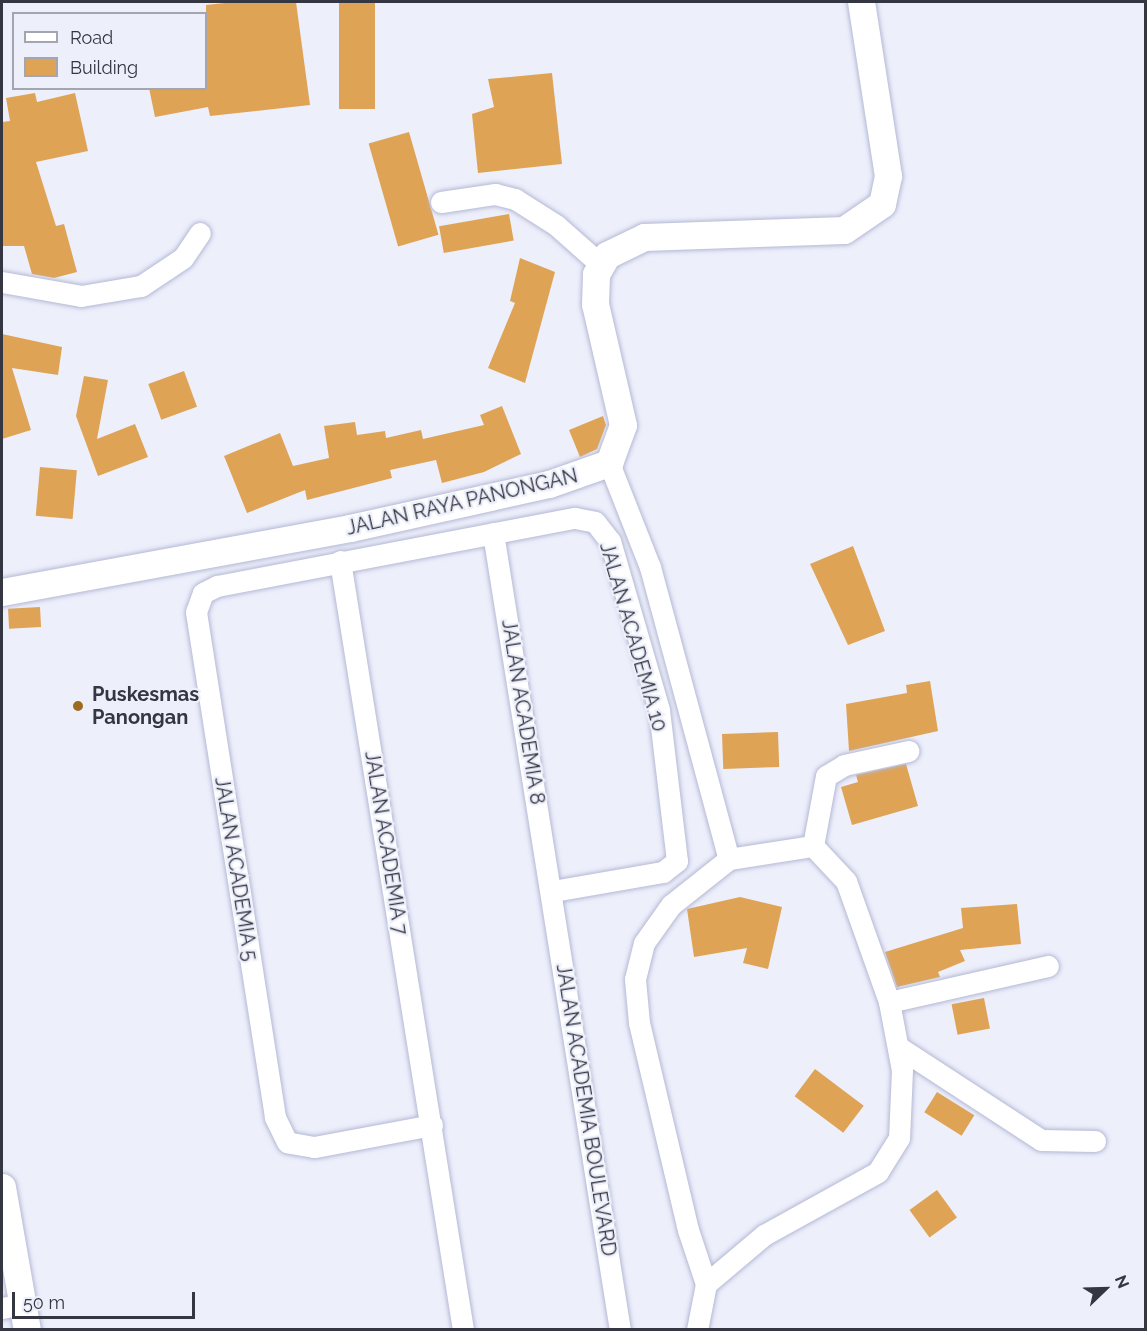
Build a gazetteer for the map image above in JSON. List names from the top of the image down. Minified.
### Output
{"streets":{"street":["JALAN RAYA PANONGAN","JALAN ACADEMIA 10","JALAN ACADEMIA 8","JALAN ACADEMIA 7","JALAN ACADEMIA 5","JALAN ACADEMIA BOULEVARD"]},"crossings":[["JALAN ACADEMIA 10","JALAN ACADEMIA 8"],["JALAN ACADEMIA 10","JALAN ACADEMIA BOULEVARD"],["JALAN ACADEMIA 8","JALAN ACADEMIA BOULEVARD"],["JALAN ACADEMIA 7","JALAN ACADEMIA 5"]],"places":["Puskesmas Panongan"],"legend":["Road","Building"],"scale_bar":"50 m","north":"top right"}
